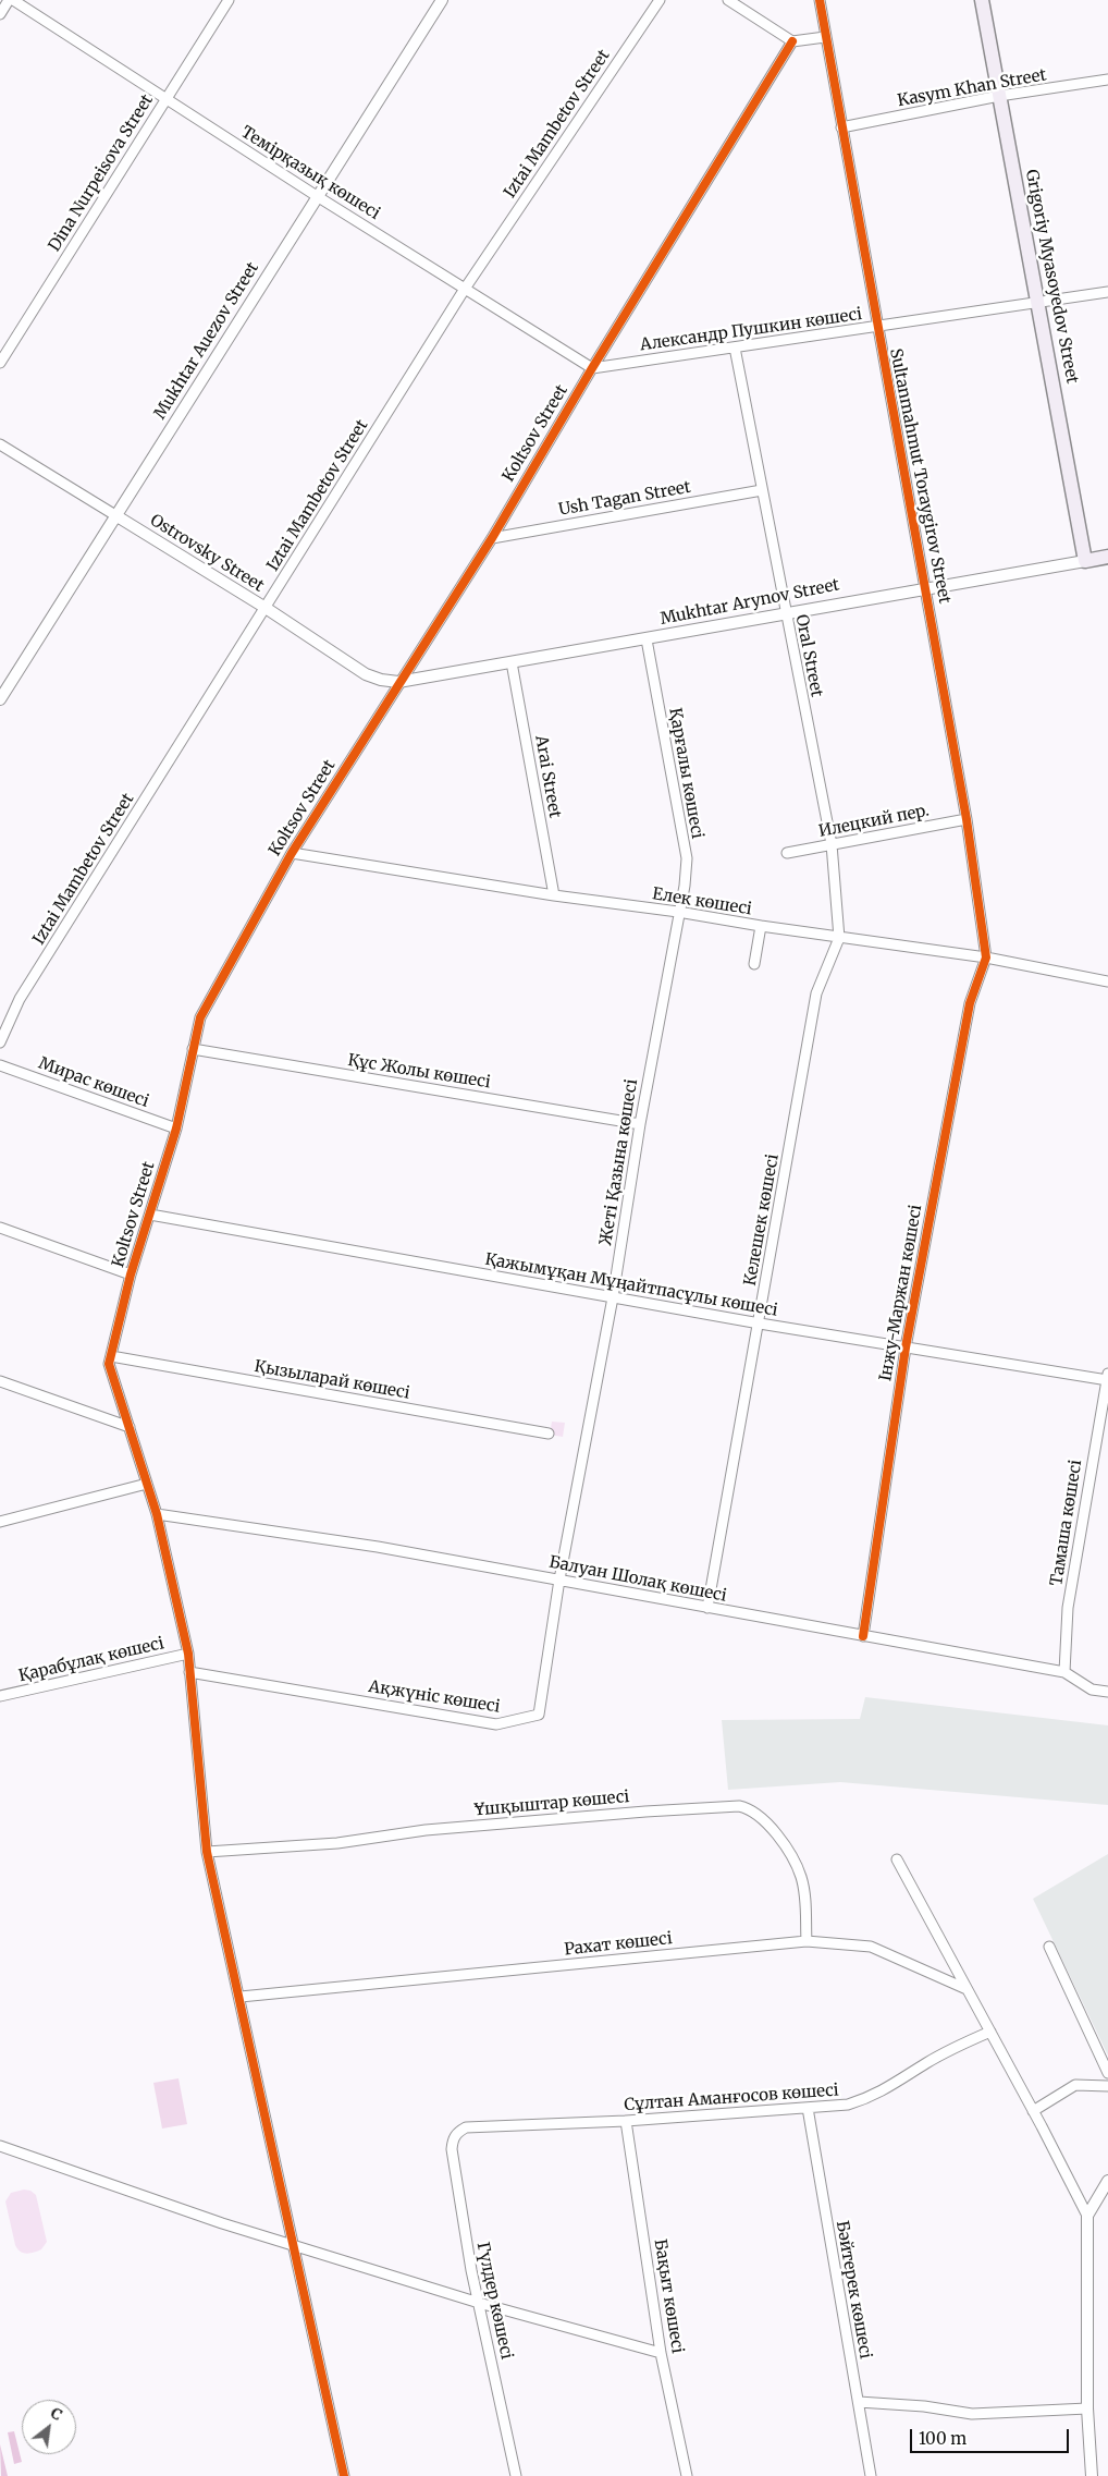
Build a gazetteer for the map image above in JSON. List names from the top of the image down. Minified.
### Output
{"streets":{"main road":["Grigoriy Myasoyedov Street","Mukhtar Arynov Street"],"street":["Kasym Khan Street","Iztai Mambetov Street","Dina Nurpeisova Street","Темірқазық көшесі","Александр Пушкин көшесі","Mukhtar Auezov Street","Koltsov Street","Sultanmahmut Toraygirov Street","Ush Tagan Street","Ostrovsky Street","Oral Street","Қарғалы көшесі","Arai Street","Илецкий пер.","Елек көшесі","Құс Жолы көшесі","Мирас көшесі","Жеті Қазына көшесі","Келешек көшесі","Қажымұқан Мұңайтпасұлы көшесі","Інжу-Маржан көшесі","Қызыларай көшесі","Тамаша көшесі","Балуан Шолақ көшесі","Қарабұлақ көшесі","Ақжүніс көшесі","Ұшқыштар көшесі","Рахат көшесі","Сұлтан Аманғосов көшесі","Бәйтерек көшесі","Бақыт көшесі","Гүлдер көшесі"]},"crossings":[["Kasym Khan Street","Grigoriy Myasoyedov Street"],["Kasym Khan Street","Sultanmahmut Toraygirov Street"],["Iztai Mambetov Street","Темірқазық көшесі"],["Iztai Mambetov Street","Ostrovsky Street"],["Dina Nurpeisova Street","Темірқазық көшесі"],["Темірқазық көшесі","Александр Пушкин көшесі"],["Темірқазық көшесі","Mukhtar Auezov Street"],["Темірқазық көшесі","Koltsov Street"],["Grigoriy Myasoyedov Street","Александр Пушкин көшесі"],["Grigoriy Myasoyedov Street","Mukhtar Arynov Street"],["Александр Пушкин көшесі","Koltsov Street"],["Александр Пушкин көшесі","Sultanmahmut Toraygirov Street"],["Александр Пушкин көшесі","Oral Street"],["Mukhtar Auezov Street","Ostrovsky Street"],["Koltsov Street","Ush Tagan Street"],["Koltsov Street","Ostrovsky Street"],["Koltsov Street","Mukhtar Arynov Street"],["Koltsov Street","Елек көшесі"],["Koltsov Street","Құс Жолы көшесі"],["Koltsov Street","Мирас көшесі"],["Koltsov Street","Қажымұқан Мұңайтпасұлы көшесі"],["Koltsov Street","Қызыларай көшесі"],["Koltsov Street","Балуан Шолақ көшесі"],["Koltsov Street","Қарабұлақ көшесі"],["Koltsov Street","Ақжүніс көшесі"],["Koltsov Street","Ұшқыштар көшесі"],["Koltsov Street","Рахат көшесі"],["Sultanmahmut Toraygirov Street","Mukhtar Arynov Street"],["Sultanmahmut Toraygirov Street","Илецкий пер."],["Sultanmahmut Toraygirov Street","Елек көшесі"],["Sultanmahmut Toraygirov Street","Інжу-Маржан көшесі"],["Ush Tagan Street","Oral Street"],["Ostrovsky Street","Mukhtar Arynov Street"],["Mukhtar Arynov Street","Oral Street"],["Mukhtar Arynov Street","Қарғалы көшесі"],["Mukhtar Arynov Street","Arai Street"],["Oral Street","Илецкий пер."],["Oral Street","Елек көшесі"],["Oral Street","Келешек көшесі"],["Қарғалы көшесі","Елек көшесі"],["Қарғалы көшесі","Жеті Қазына көшесі"],["Arai Street","Елек көшесі"],["Елек көшесі","Жеті Қазына көшесі"],["Елек көшесі","Келешек көшесі"],["Елек көшесі","Інжу-Маржан көшесі"],["Құс Жолы көшесі","Жеті Қазына көшесі"],["Жеті Қазына көшесі","Қажымұқан Мұңайтпасұлы көшесі"],["Жеті Қазына көшесі","Балуан Шолақ көшесі"],["Жеті Қазына көшесі","Ақжүніс көшесі"],["Келешек көшесі","Қажымұқан Мұңайтпасұлы көшесі"],["Келешек көшесі","Балуан Шолақ көшесі"],["Қажымұқан Мұңайтпасұлы көшесі","Інжу-Маржан көшесі"],["Қажымұқан Мұңайтпасұлы көшесі","Тамаша көшесі"],["Інжу-Маржан көшесі","Балуан Шолақ көшесі"],["Тамаша көшесі","Балуан Шолақ көшесі"],["Балуан Шолақ көшесі","Ақжүніс көшесі"],["Ұшқыштар көшесі","Рахат көшесі"],["Сұлтан Аманғосов көшесі","Бәйтерек көшесі"],["Сұлтан Аманғосов көшесі","Бақыт көшесі"],["Сұлтан Аманғосов көшесі","Гүлдер көшесі"]],"scale_bar":"100 m","north":"top right"}
